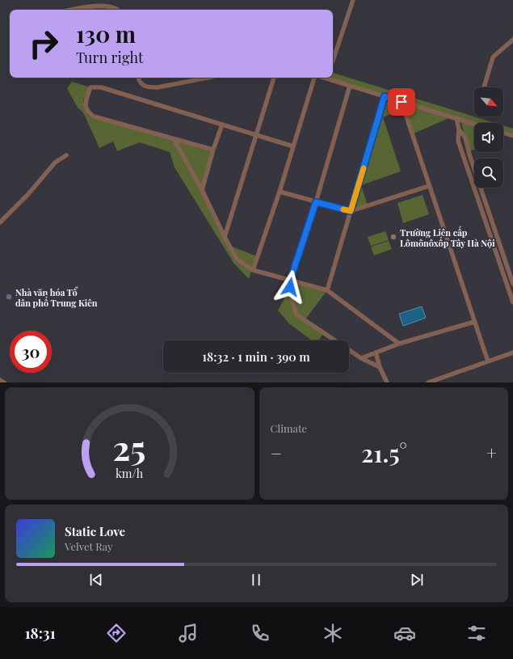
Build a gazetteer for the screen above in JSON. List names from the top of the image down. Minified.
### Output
{"places":["Trường Liên cấp Lômônôxốp Tây Hà Nội","Nhà văn hóa Tổ dân phố Trung Kiên"],"north":"bottom right","page":{"turn":["130 m","Turn right"],"limit":"30","trip":"18:32 · 1 min · 390 m","tile":"Climate","heat":["−","21.5°","+"],"song":["Static Love","Velvet Ray"],"tabs":"18:31","gauge":["25","km/h"]}}
